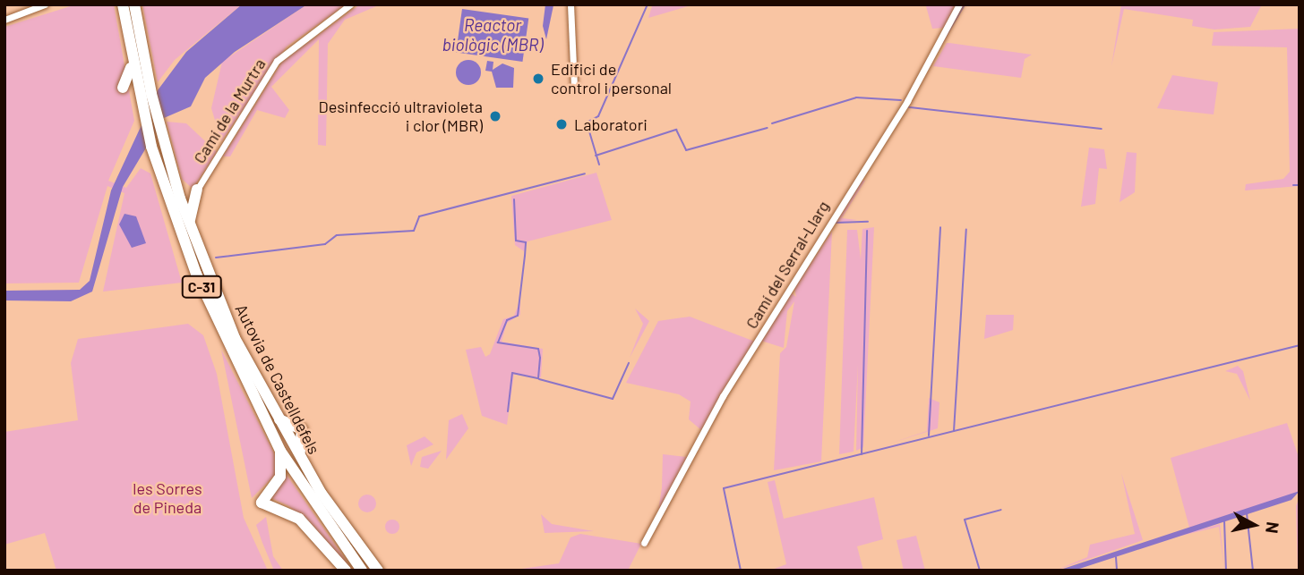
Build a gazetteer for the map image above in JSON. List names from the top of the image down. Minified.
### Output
{"streets":{"highway":["C-31","Autovia de Castelldefels"],"street":["Camí de la Murtra","Camí del Serral-Llarg"]},"water":["Reactor biològic (MBR)"],"parks":["les Sorres de Pineda"],"places":["Edifici de control i personal","Desinfecció ultravioleta i clor (MBR)","Laboratori"],"north":"right"}
